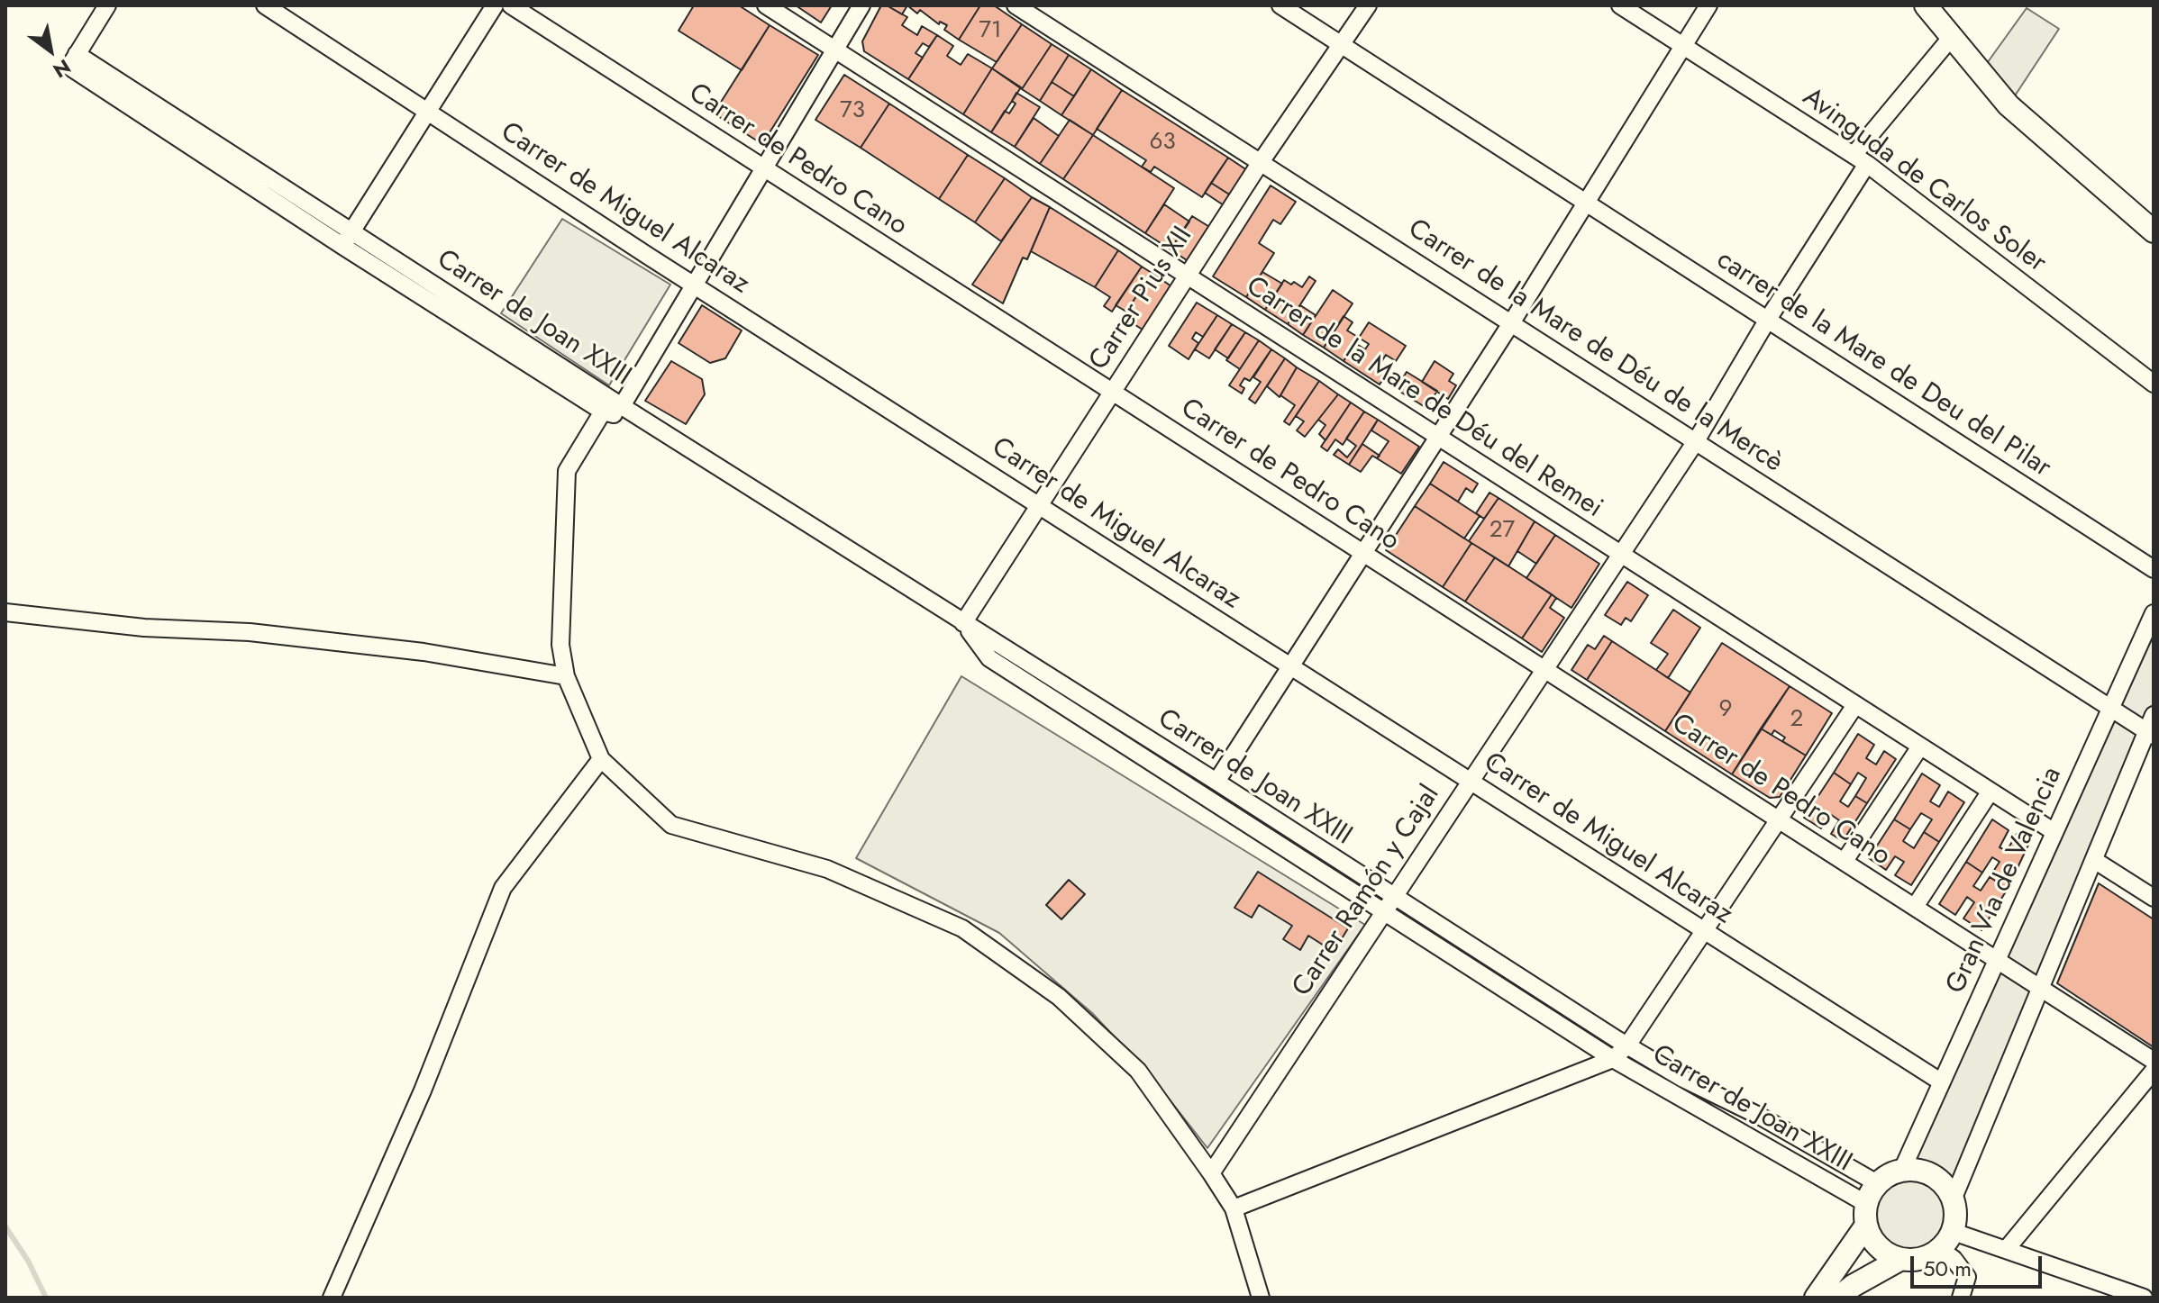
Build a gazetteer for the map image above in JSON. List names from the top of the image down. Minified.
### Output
{"streets":{"street":["Carrer de Pedro Cano","Avinguda de Carlos Soler","Carrer de Miguel Alcaraz","Carrer Pius XII","Carrer de Joan XXIII","Carrer de la Mare de Déu de la Mercè","carrer de la Mare de Deu del Pilar","Carrer de la Mare de Déu del Remei","Gran Vía de Valencia","Carrer Ramón y Cajal"]},"crossings":[["Carrer de Pedro Cano","Carrer Pius XII"],["Carrer de Pedro Cano","Gran Vía de Valencia"],["Carrer de Pedro Cano","Carrer Ramón y Cajal"],["Avinguda de Carlos Soler","Carrer Ramón y Cajal"],["Carrer de Miguel Alcaraz","Carrer Pius XII"],["Carrer de Miguel Alcaraz","Gran Vía de Valencia"],["Carrer de Miguel Alcaraz","Carrer Ramón y Cajal"],["Carrer Pius XII","Carrer de Joan XXIII"],["Carrer Pius XII","Carrer de la Mare de Déu de la Mercè"],["Carrer Pius XII","carrer de la Mare de Deu del Pilar"],["Carrer Pius XII","Carrer de la Mare de Déu del Remei"],["Carrer de Joan XXIII","Gran Vía de Valencia"],["Carrer de Joan XXIII","Carrer Ramón y Cajal"],["Carrer de la Mare de Déu de la Mercè","Gran Vía de Valencia"],["Carrer de la Mare de Déu de la Mercè","Carrer Ramón y Cajal"],["carrer de la Mare de Deu del Pilar","Carrer Ramón y Cajal"],["Carrer de la Mare de Déu del Remei","Gran Vía de Valencia"],["Carrer de la Mare de Déu del Remei","Carrer Ramón y Cajal"]],"house_numbers":["71","73","63","27","9","2"],"scale_bar":"50 m","north":"bottom right"}
